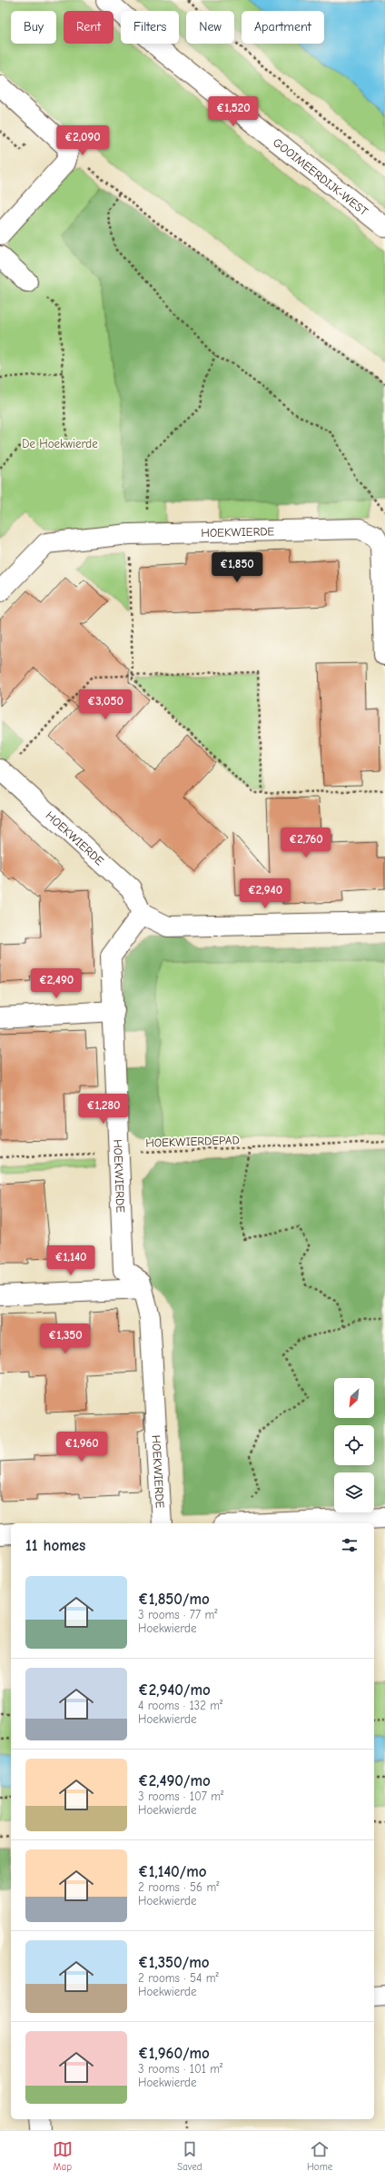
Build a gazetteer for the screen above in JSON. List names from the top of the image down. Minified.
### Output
{"streets":{"street":["GOOIMEERDIJK-WEST","HOEKWIERDE"],"path":["HOEKWIERDEPAD"]},"crossings":[["HOEKWIERDE","HOEKWIERDEPAD"]],"parks":["De Hoekwierde"],"north":"bottom left","page":{"chip":["Buy","Rent","Filters","New","Apartment"],"price":["€1,520","€2,090","€1,850","€3,050","€2,760","€2,940","€2,490","€1,280","€1,140","€1,350","€1,960"],"heading":"11 homes","list":[{"name":"€1,850/mo","note":"3 rooms · 77 m² · Hoekwierde"},{"name":"€2,940/mo","note":"4 rooms · 132 m² · Hoekwierde"},{"name":"€2,490/mo","note":"3 rooms · 107 m² · Hoekwierde"},{"name":"€1,140/mo","note":"2 rooms · 56 m² · Hoekwierde"},{"name":"€1,350/mo","note":"2 rooms · 54 m² · Hoekwierde"},{"name":"€1,960/mo","note":"3 rooms · 101 m² · Hoekwierde"}],"tabs":["Map","Saved","Home"]}}
